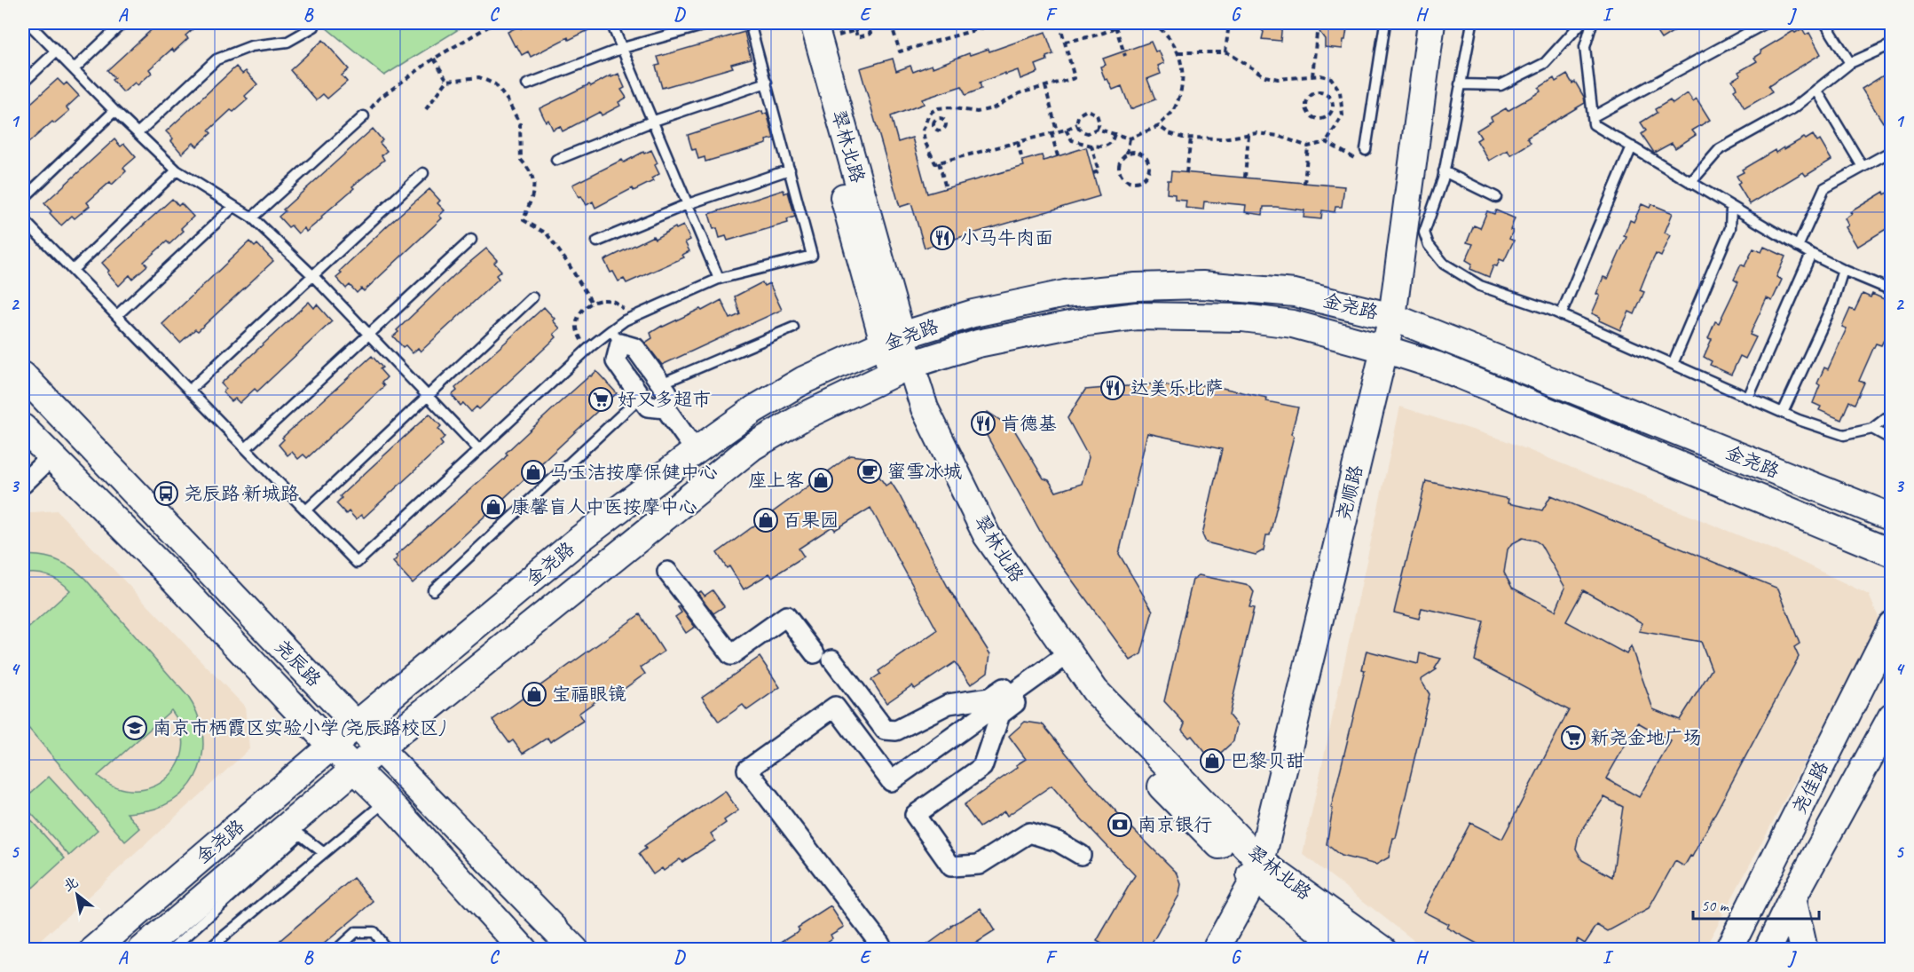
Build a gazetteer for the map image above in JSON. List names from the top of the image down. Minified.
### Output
{"streets":{"main road":["翠林北路","金尧路","尧顺路","尧辰路","尧佳路"]},"crossings":[["翠林北路","金尧路"],["翠林北路","尧顺路"],["金尧路","尧顺路"],["金尧路","尧辰路"]],"places":{"restaurant":["小马牛肉面","达美乐比萨","肯德基"],"supermarket":["好又多超市","新尧金地广场"],"cafe":["蜜雪冰城"],"shop":["马玉洁按摩保健中心","座上客","康馨盲人中医按摩中心","百果园","宝福眼镜","巴黎贝甜"],"bus stop":["尧辰路·新城路"],"school or university":["南京市栖霞区实验小学(尧辰路校区)"],"bank":["南京银行"]},"scale_bar":"50 m","north":"top left","grid":{"columns":["A","B","C","D","E","F","G","H","I","J"],"rows":["1","2","3","4","5"]}}
